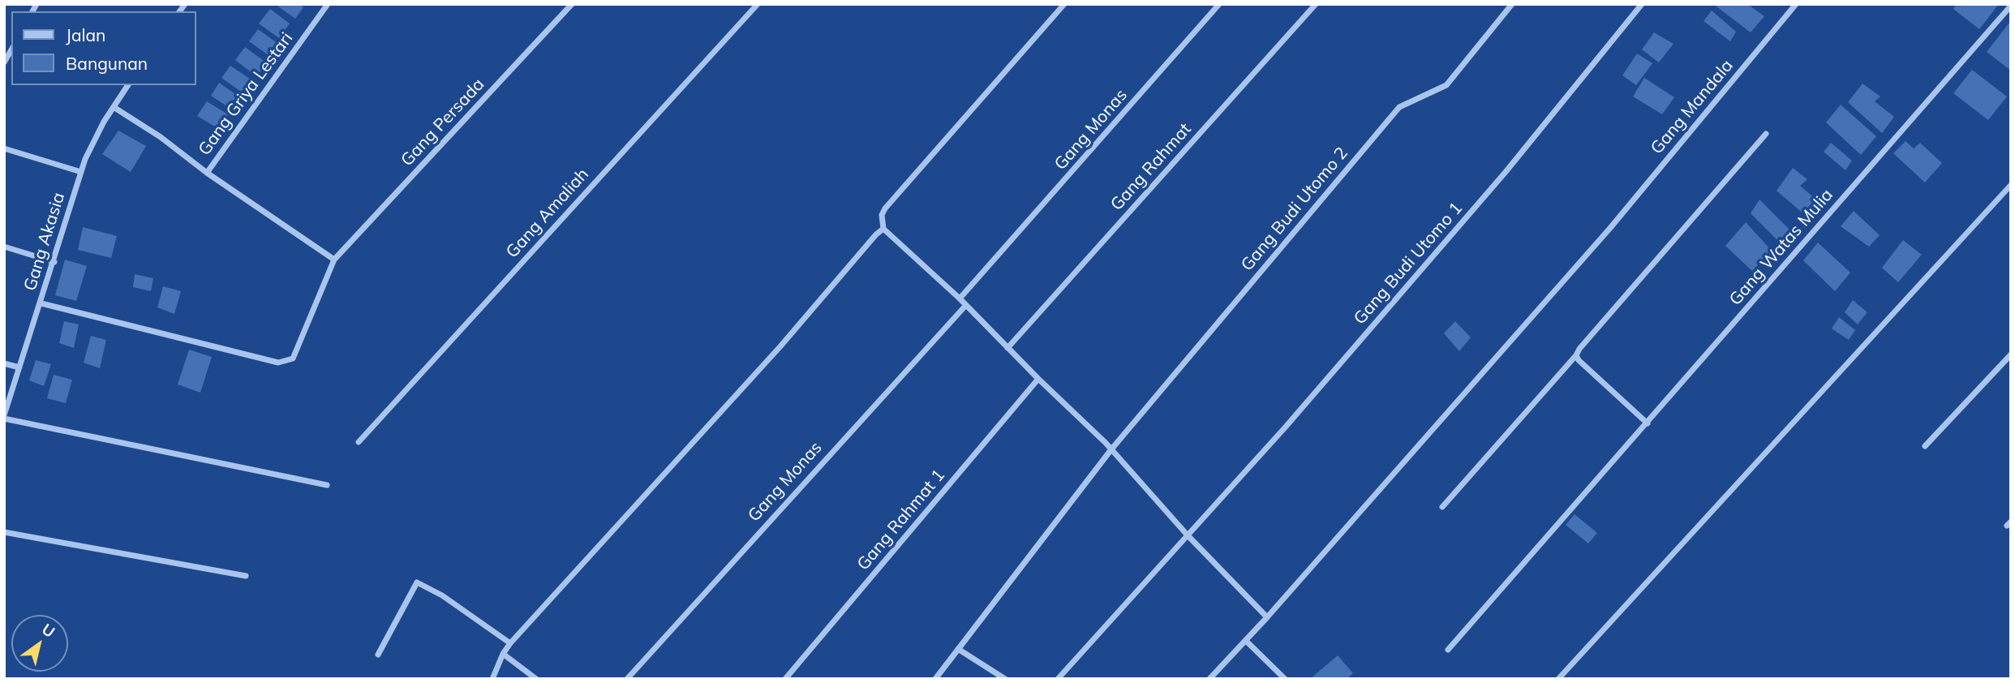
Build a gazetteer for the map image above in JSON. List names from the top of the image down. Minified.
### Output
{"streets":{"street":["Gang Griya Lestari","Gang Mandala","Gang Persada","Gang Monas","Gang Rahmat","Gang Budi Utomo 2","Gang Amaliah","Gang Akasia","Gang Watas Mulia","Gang Budi Utomo 1","Gang Rahmat 1"]},"legend":["Jalan","Bangunan"],"north":"top right"}
